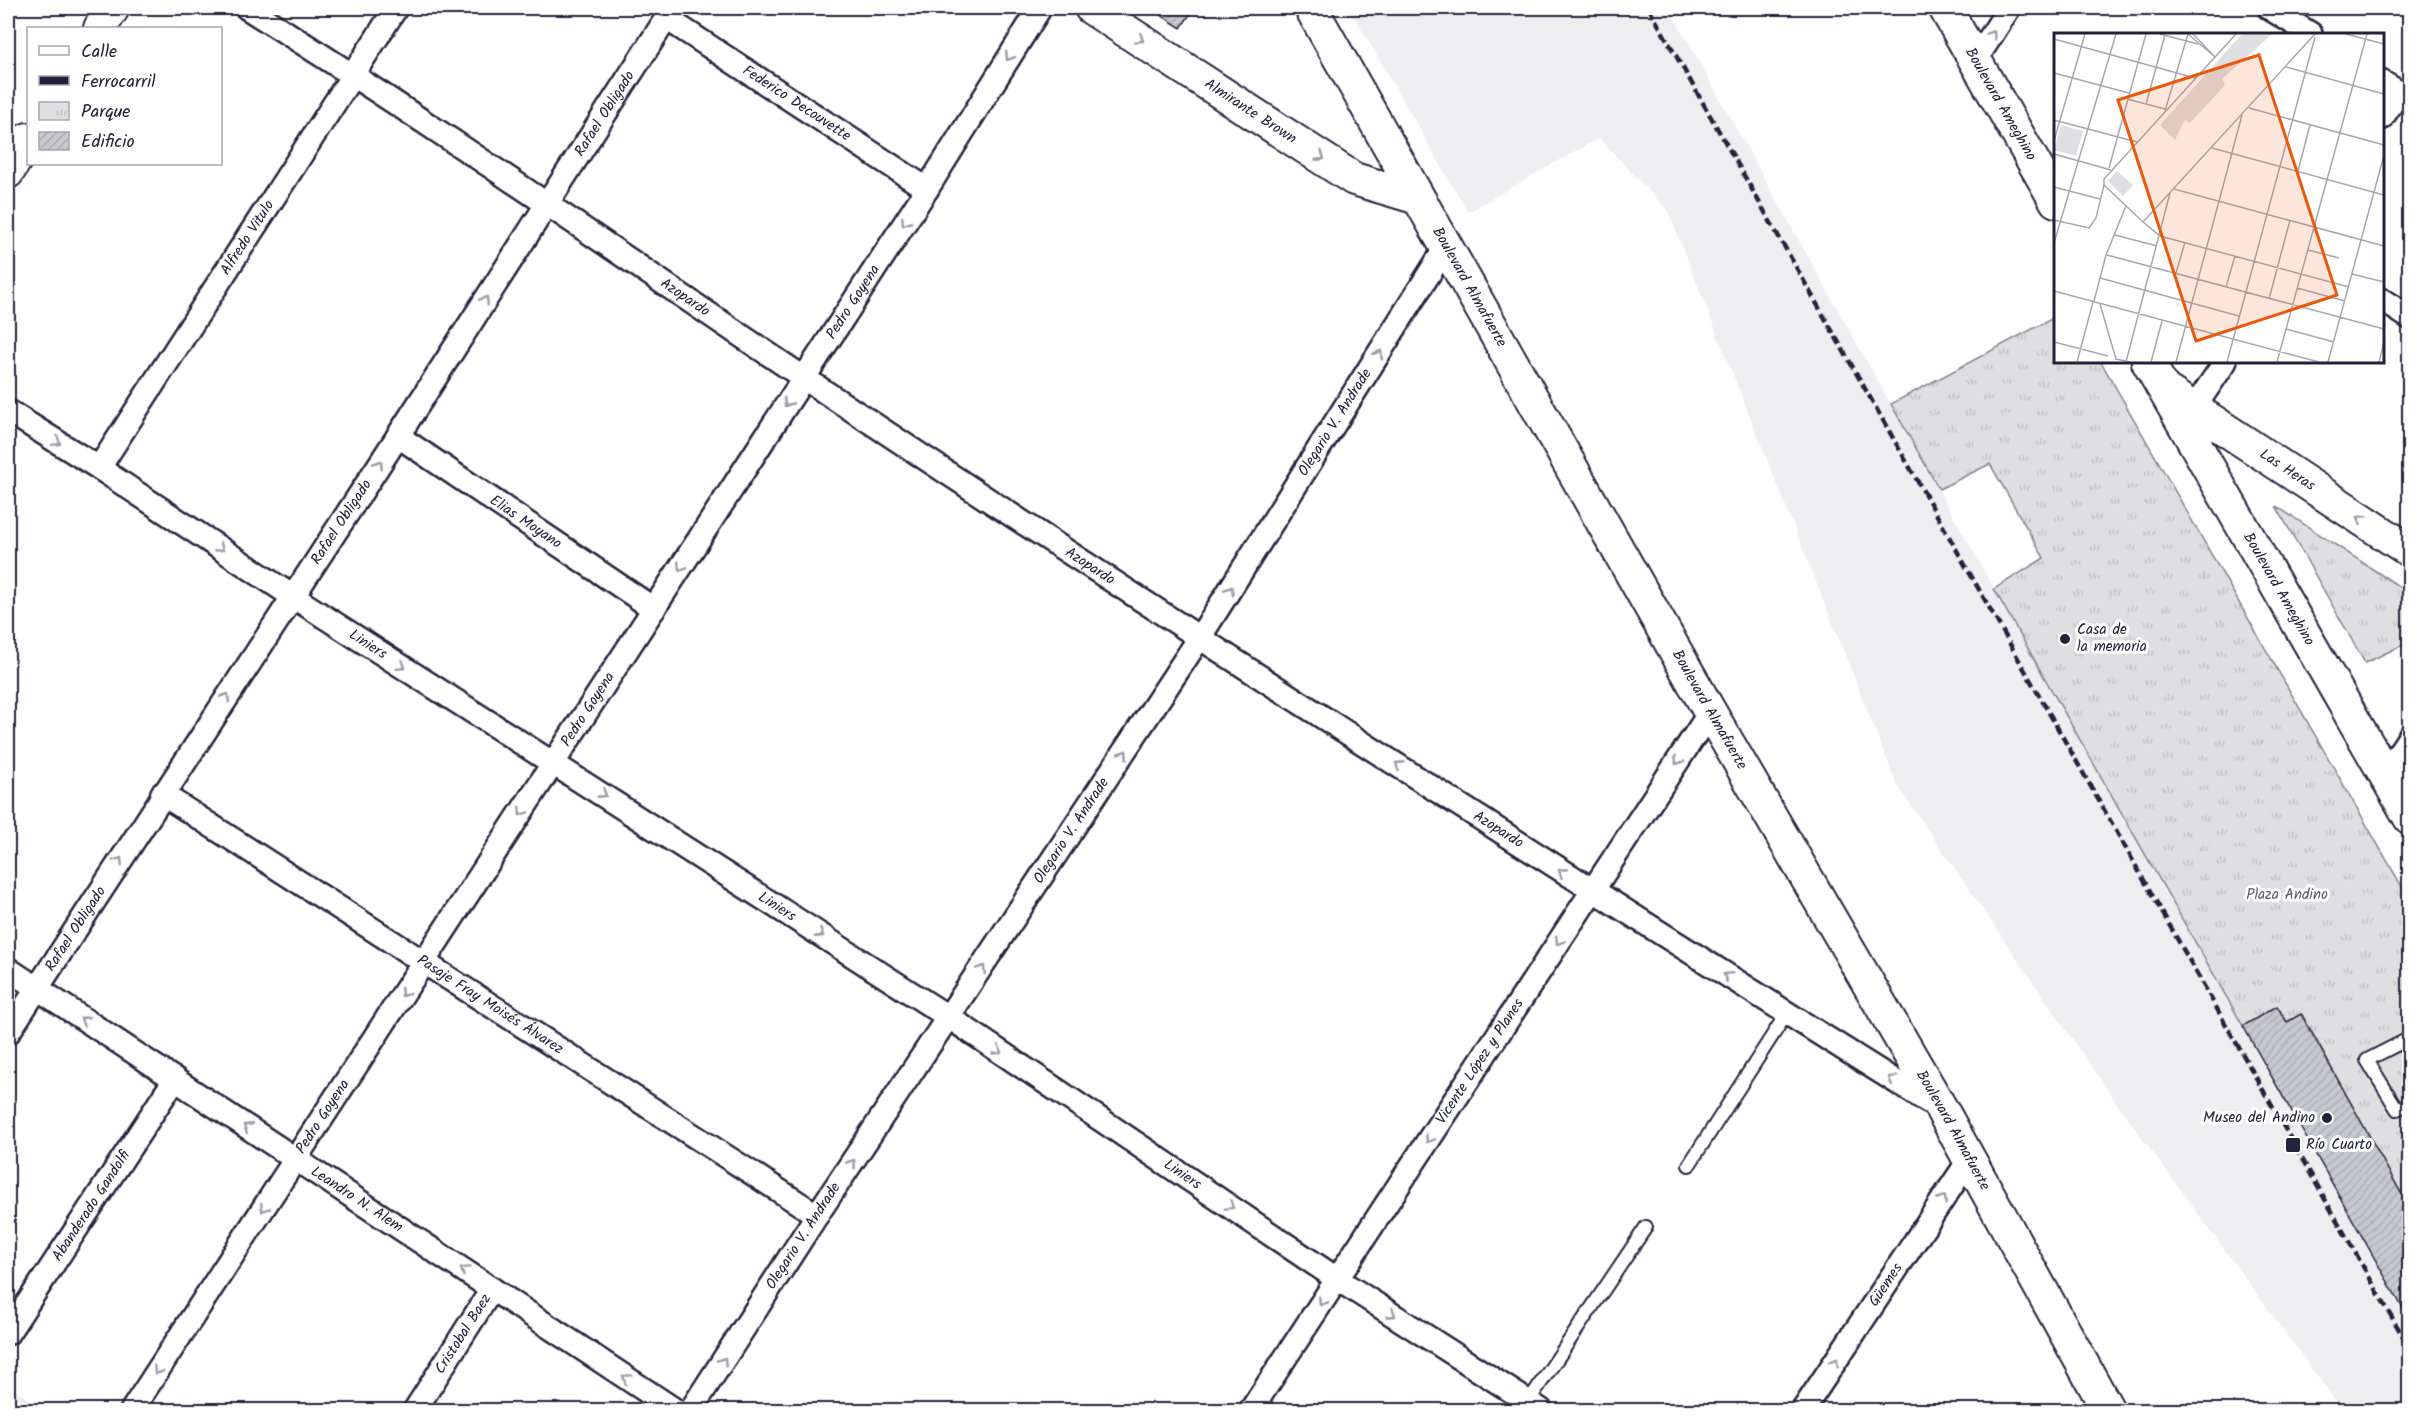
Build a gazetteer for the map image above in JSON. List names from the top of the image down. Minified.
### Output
{"streets":{"main road":["Boulevard Ameghino","Almirante Brown","Boulevard Almafuerte","Las Heras"],"street":["Federico Decouvette","Rafael Obligado","Alfredo Vitulo","Azopardo","Pedro Goyena","Olegario V. Andrade","Elias Moyano","Liniers","Pasaje Fray Moisés Álvarez","Vicente López y Planes","Leandro N. Alem","Abanderado Gandolfi","Güemes","Cristobal Baez"]},"crossings":[["Federico Decouvette","Rafael Obligado"],["Federico Decouvette","Pedro Goyena"],["Boulevard Ameghino","Las Heras"],["Almirante Brown","Boulevard Almafuerte"],["Rafael Obligado","Azopardo"],["Rafael Obligado","Elias Moyano"],["Rafael Obligado","Liniers"],["Rafael Obligado","Pasaje Fray Moisés Álvarez"],["Rafael Obligado","Leandro N. Alem"],["Alfredo Vitulo","Azopardo"],["Alfredo Vitulo","Liniers"],["Boulevard Almafuerte","Azopardo"],["Boulevard Almafuerte","Olegario V. Andrade"],["Boulevard Almafuerte","Vicente López y Planes"],["Boulevard Almafuerte","Güemes"],["Azopardo","Pedro Goyena"],["Azopardo","Olegario V. Andrade"],["Azopardo","Vicente López y Planes"],["Pedro Goyena","Elias Moyano"],["Pedro Goyena","Liniers"],["Pedro Goyena","Pasaje Fray Moisés Álvarez"],["Pedro Goyena","Leandro N. Alem"],["Olegario V. Andrade","Liniers"],["Olegario V. Andrade","Pasaje Fray Moisés Álvarez"],["Liniers","Vicente López y Planes"],["Leandro N. Alem","Abanderado Gandolfi"],["Leandro N. Alem","Cristobal Baez"]],"one_way":["Almirante Brown","Rafael Obligado","Azopardo","Pedro Goyena","Olegario V. Andrade","Las Heras","Liniers","Vicente López y Planes","Leandro N. Alem","Güemes"],"parks":["Plaza Andino"],"places":{"other":["Casa de la memoria","Museo del Andino"],"transit":["Río Cuarto"]},"legend":["Calle","Ferrocarril","Parque","Edificio"]}
